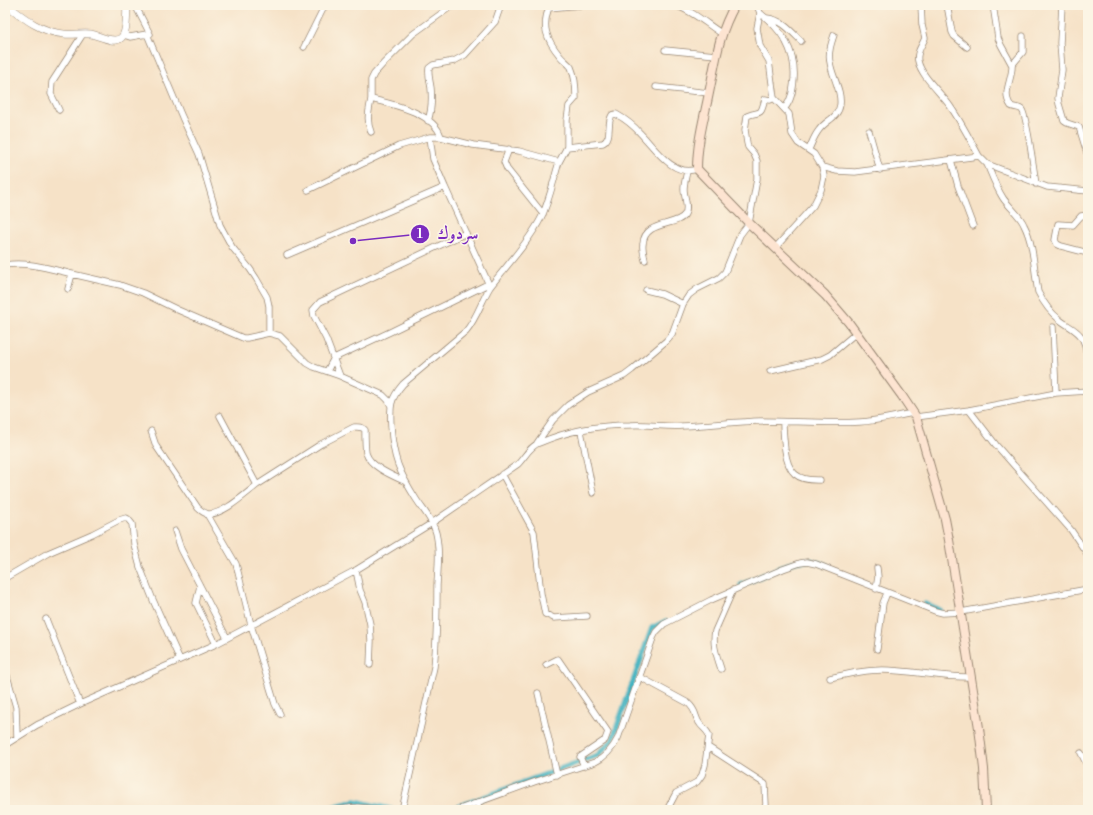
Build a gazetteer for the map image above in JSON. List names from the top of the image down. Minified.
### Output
{"places":["سردوك"]}
